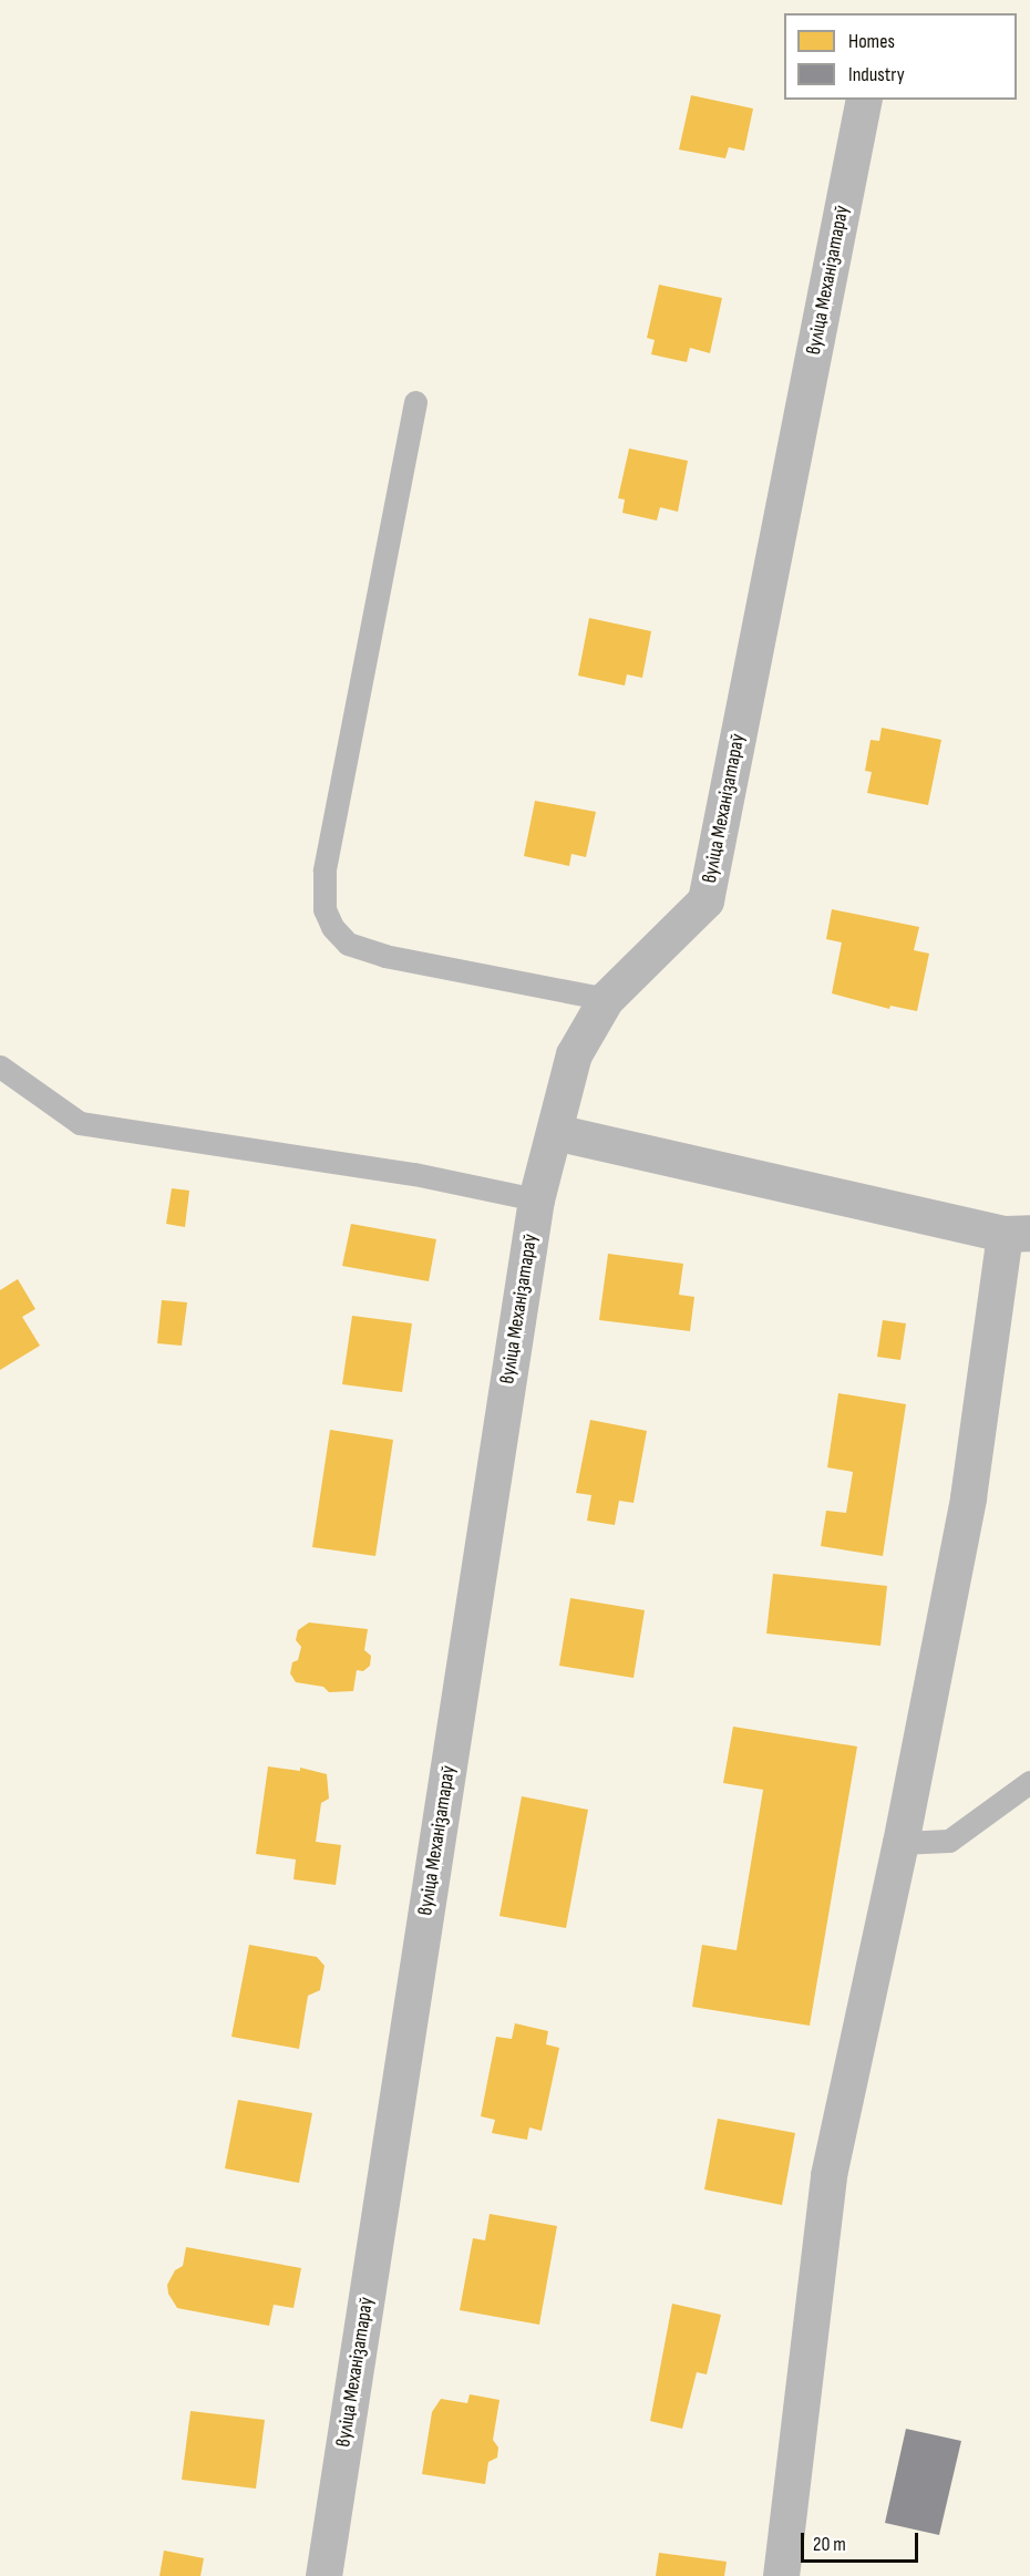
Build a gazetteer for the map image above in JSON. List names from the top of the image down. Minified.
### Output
{"streets":{"street":["вуліца Механізатараў"]},"legend":["Homes","Industry"],"scale_bar":"20 m"}
